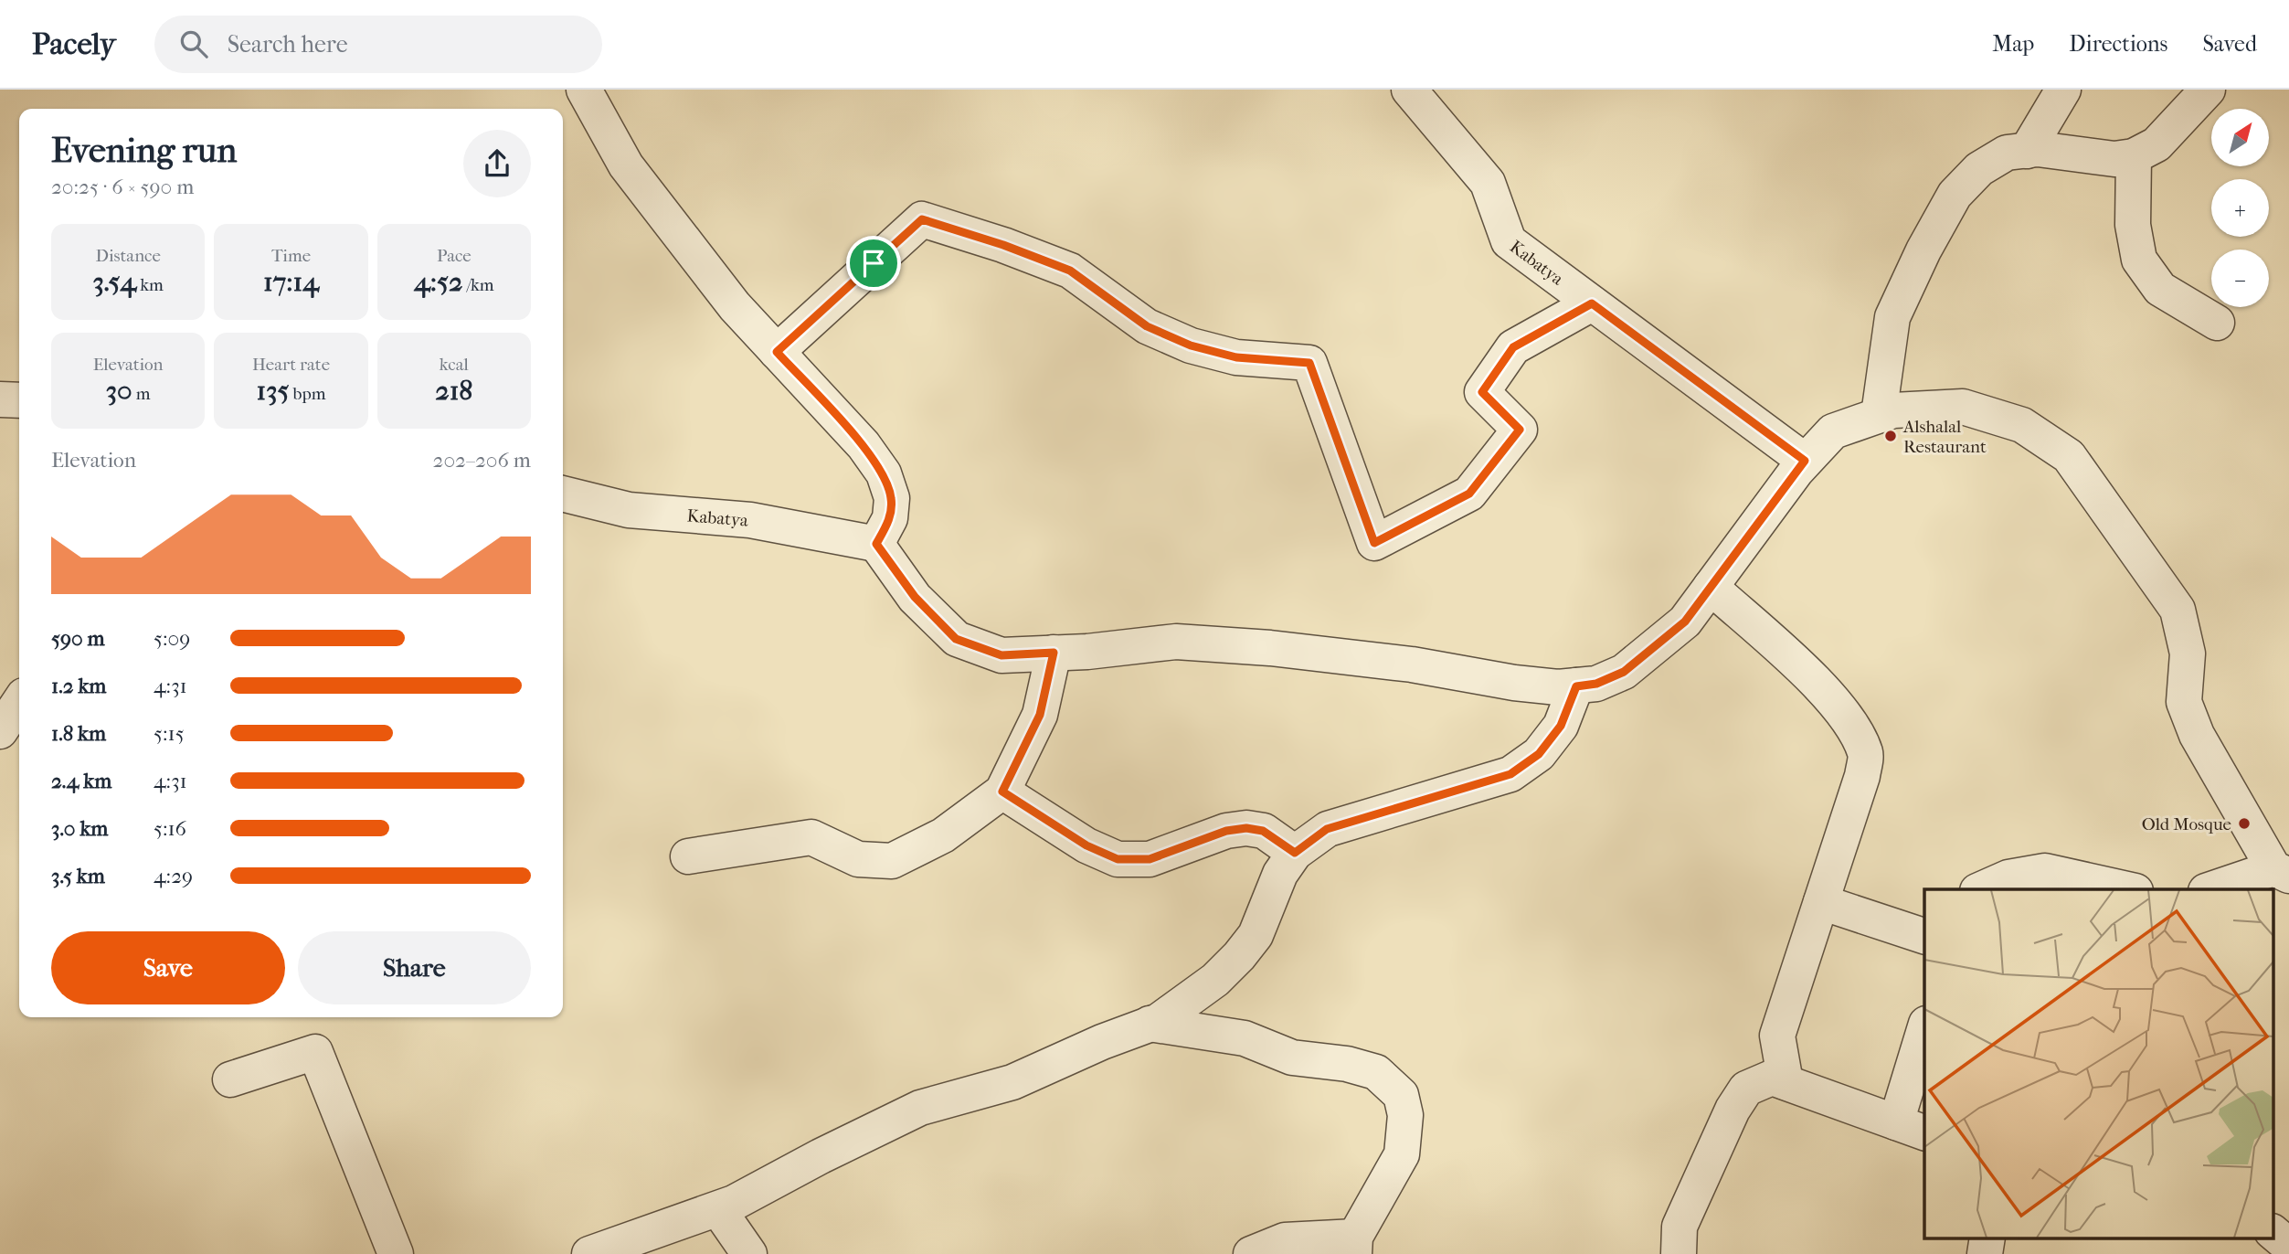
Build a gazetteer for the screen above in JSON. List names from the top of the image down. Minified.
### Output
{"streets":{"street":["Kabatya"]},"places":["Alshalal Restaurant","Old Mosque"],"north":"top right","page":{"header":"Pacely","search":"Search here","nav":["Map","Directions","Saved"],"map_buttons":["+","−"],"heading":["Evening run","20:25 · 6 × 590 m"],"stats":[["Distance","3.54 km"],["Time","17:14"],["Pace","4:52 /km"],["Elevation","30 m"],["Heart rate","135 bpm"],["kcal","218"]],"chart":["Elevation","202–206 m"],"list":[{"name":"590 m","note":"5:09"},{"name":"1.2 km","note":"4:31"},{"name":"1.8 km","note":"5:15"},{"name":"2.4 km","note":"4:31"},{"name":"3.0 km","note":"5:16"},{"name":"3.5 km","note":"4:29"}],"buttons":["Save","Share"]}}
